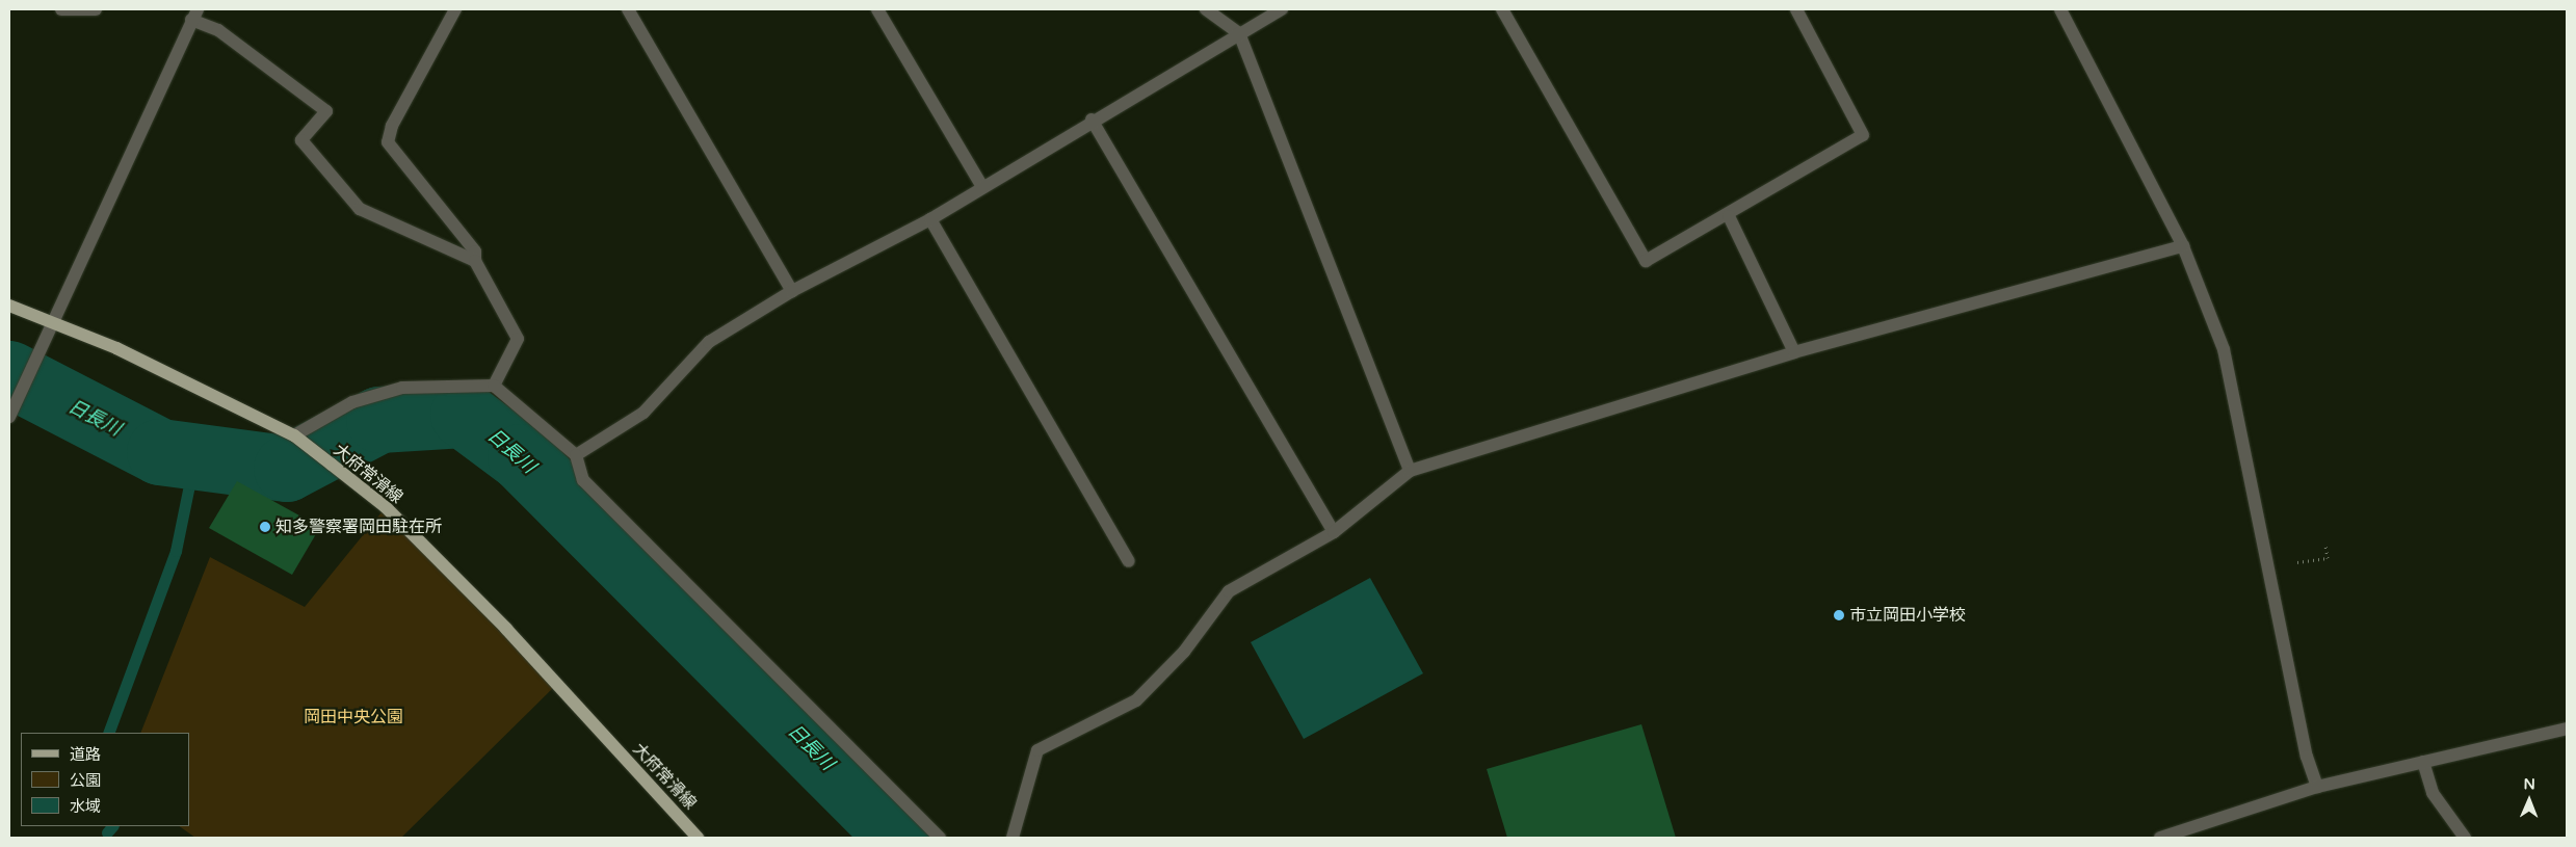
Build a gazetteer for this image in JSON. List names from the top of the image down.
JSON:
{
  "streets": {
    "main road": ["大府常滑線"]
  },
  "water": ["日長川"],
  "parks": ["岡田中央公園"],
  "places": ["知多警察署岡田駐在所", "市立岡田小学校"],
  "legend": ["道路", "公園", "水域"],
  "north": "top"
}
